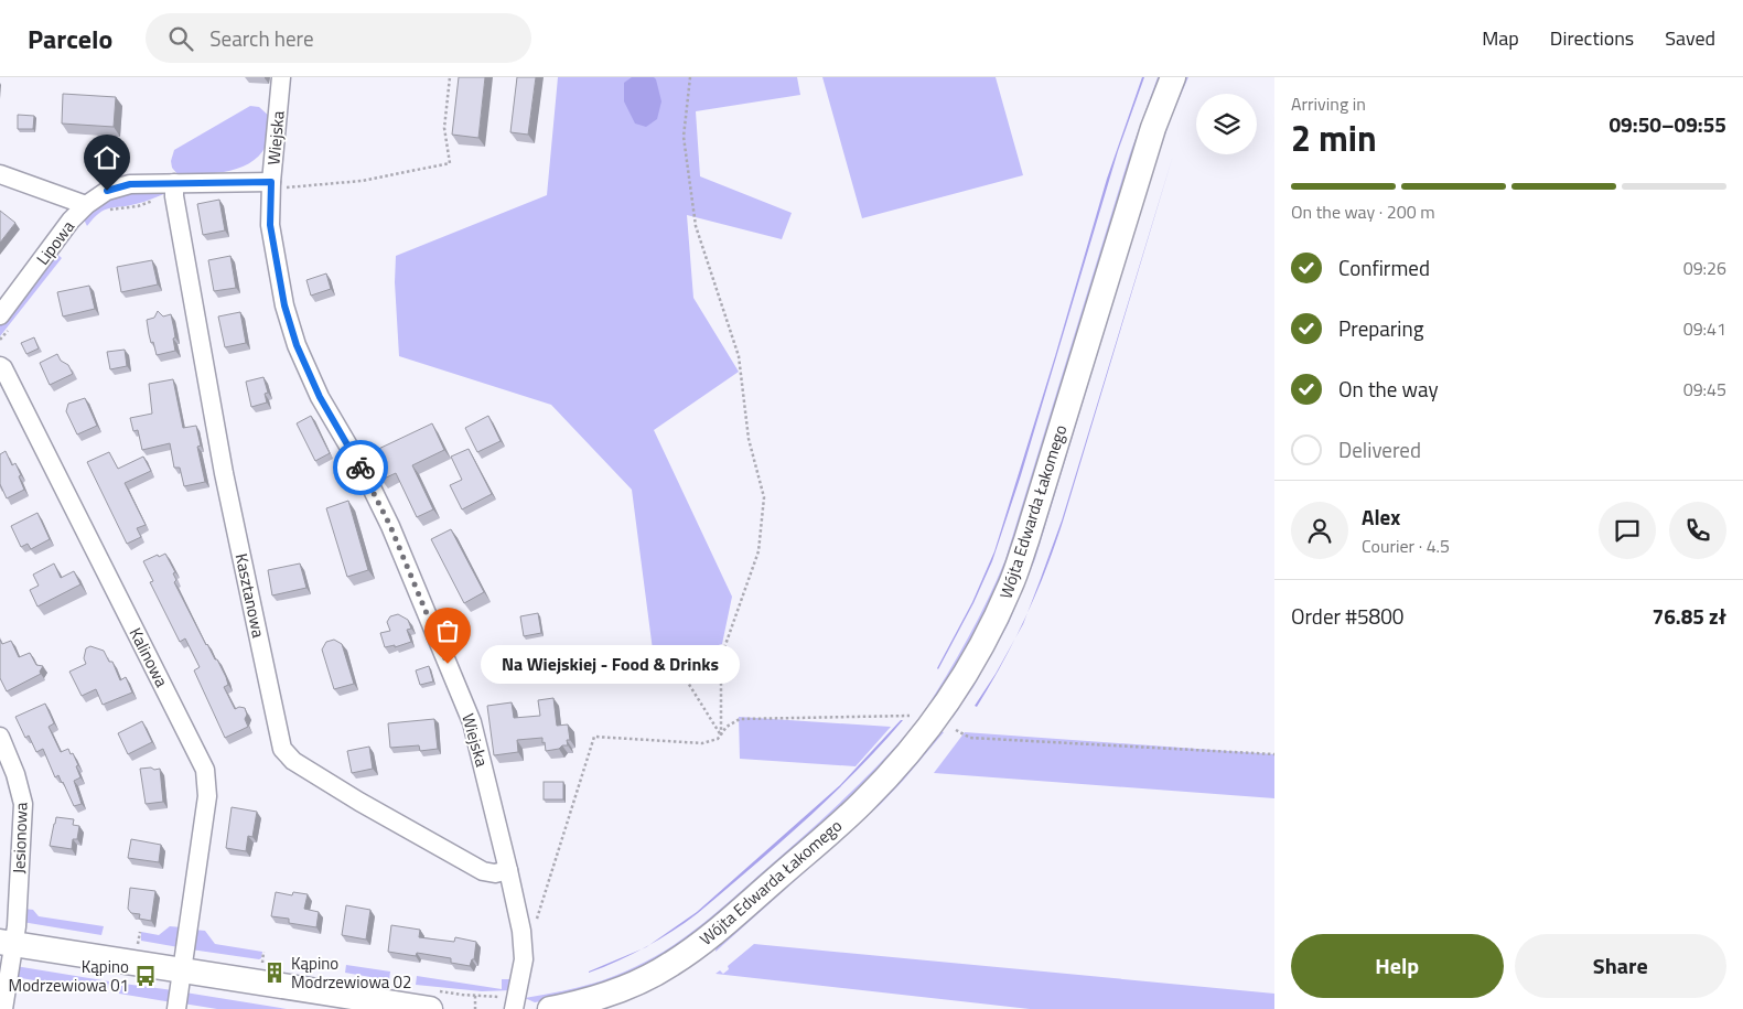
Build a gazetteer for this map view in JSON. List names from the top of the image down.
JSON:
{
  "streets": {
    "street": [
      "Wiejska",
      "Lipowa",
      "Wójta Edwarda Łakomego",
      "Kasztanowa",
      "Kalinowa",
      "Jesionowa"
    ]
  },
  "crossings": [
    ["Wiejska", "Lipowa"],
    ["Wiejska", "Kasztanowa"],
    ["Lipowa", "Kasztanowa"]
  ],
  "places": {
    "other": ["Na Wiejskiej - Food & Drinks"],
    "building": ["Kąpino Modrzewiowa 02"],
    "bus stop": ["Kąpino Modrzewiowa 01"]
  },
  "page": {
    "header": "Parcelo",
    "search": "Search here",
    "nav": ["Map", "Directions", "Saved"],
    "heading": ["2 min", "Arriving in", "09:50–09:55"],
    "panel": [
      "Alex",
      "Courier · 4.5",
      "Order #5800",
      "76.85 zł"
    ],
    "bar": "On the way · 200 m",
    "list": [
      ["Confirmed", "09:26"],
      ["Preparing", "09:41"],
      ["On the way", "09:45"],
      "Delivered"
    ],
    "bubble": "Na Wiejskiej - Food & Drinks",
    "buttons": ["Help", "Share"]
  }
}
